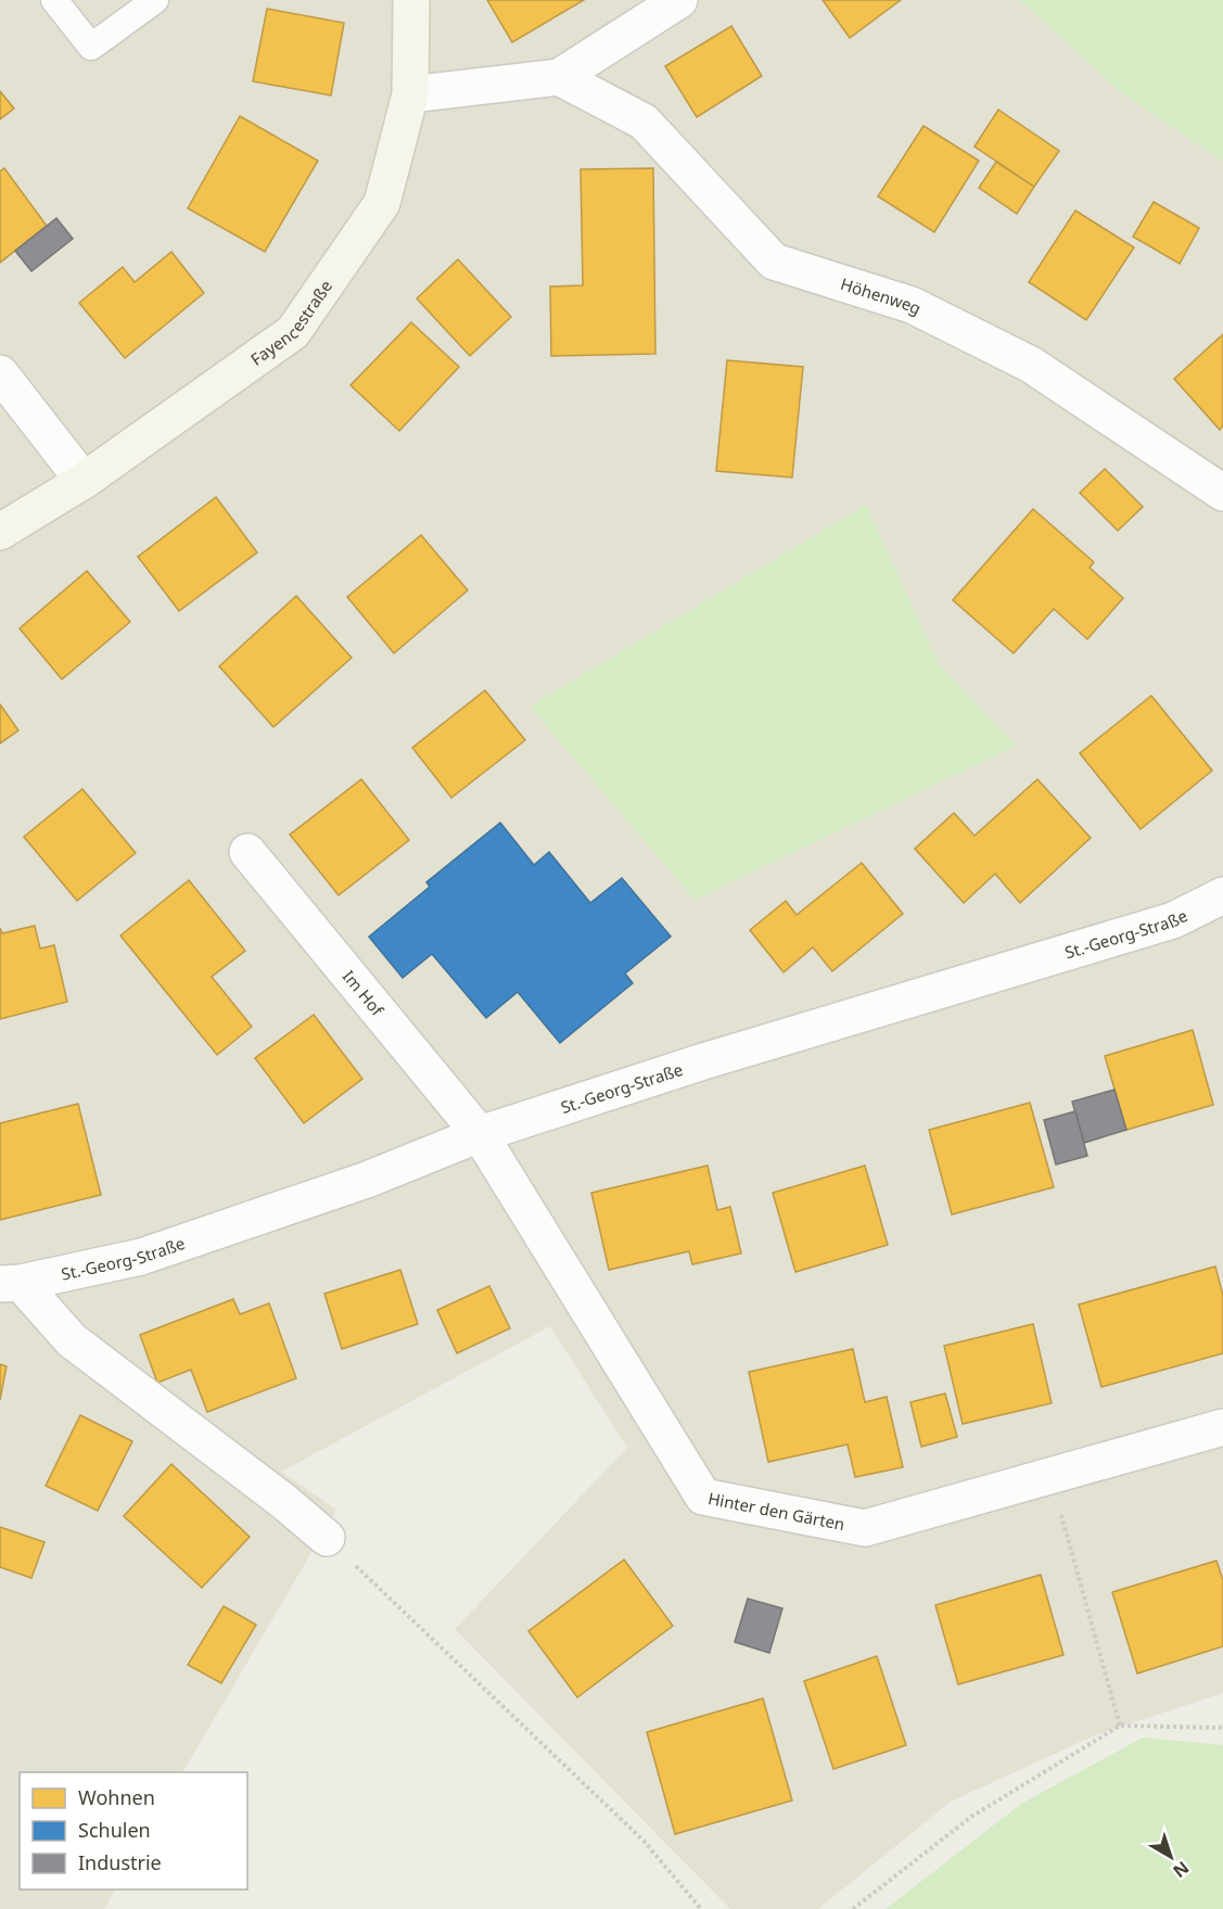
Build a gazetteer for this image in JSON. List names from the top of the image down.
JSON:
{
  "streets": {
    "street": [
      "Höhenweg",
      "Fayencestraße",
      "St.-Georg-Straße",
      "Im Hof",
      "Hinter den Gärten"
    ]
  },
  "crossings": [
    ["St.-Georg-Straße", "Im Hof"],
    ["St.-Georg-Straße", "Hinter den Gärten"],
    ["Im Hof", "Hinter den Gärten"]
  ],
  "legend": ["Wohnen", "Schulen", "Industrie"],
  "north": "bottom right"
}
